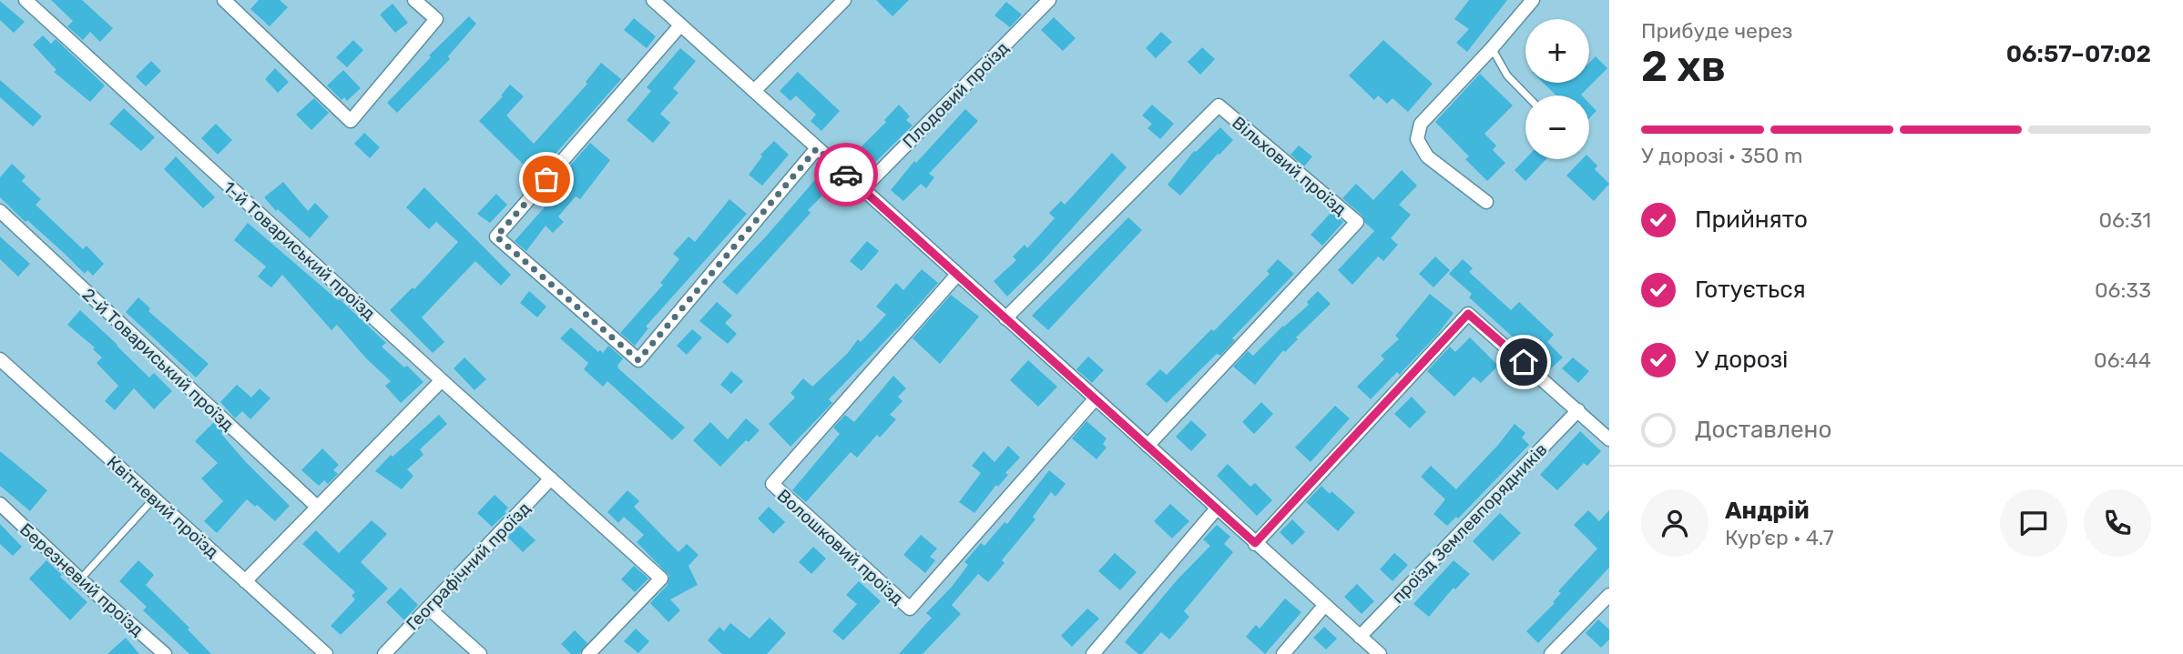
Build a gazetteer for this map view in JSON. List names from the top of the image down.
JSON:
{
  "streets": {
    "street": [
      "Плодовий проїзд",
      "Вільховий проїзд",
      "1-й Товариський проїзд",
      "2-й Товариський проїзд",
      "Квітневий проїзд",
      "проїзд Землевпорядників",
      "Волошковий проїзд",
      "Географічний проїзд",
      "Березневий проїзд"
    ]
  },
  "page": {
    "heading": ["2 хв", "Прибуде через", "06:57–07:02"],
    "panel": ["Андрій", "Кур’єр · 4.7"],
    "map_buttons": ["+", "−"],
    "bar": "У дорозі · 350 m",
    "list": [
      ["Прийнято", "06:31"],
      ["Готується", "06:33"],
      ["У дорозі", "06:44"],
      "Доставлено"
    ]
  }
}
